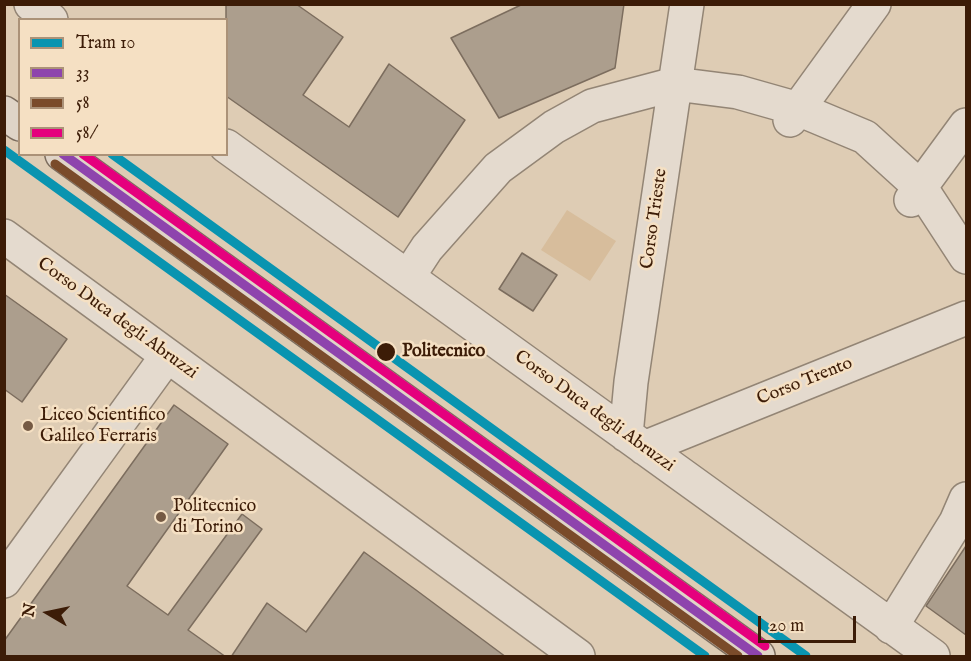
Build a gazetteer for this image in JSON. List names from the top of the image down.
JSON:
{
  "streets": {
    "street": ["Corso Trieste", "Corso Duca degli Abruzzi", "Corso Trento"]
  },
  "crossings": [
    ["Corso Trieste", "Corso Duca degli Abruzzi"],
    ["Corso Trieste", "Corso Trento"],
    ["Corso Duca degli Abruzzi", "Corso Trento"]
  ],
  "places": ["Politecnico", "Liceo Scientifico Galileo Ferraris", "Politecnico di Torino"],
  "lines": [
    "tram line 10",
    "transit line 33",
    "transit line 58/",
    "transit line 58"
  ],
  "legend": [
    "Tram 10",
    "33",
    "58",
    "58/"
  ],
  "scale_bar": "20 m",
  "north": "left"
}
